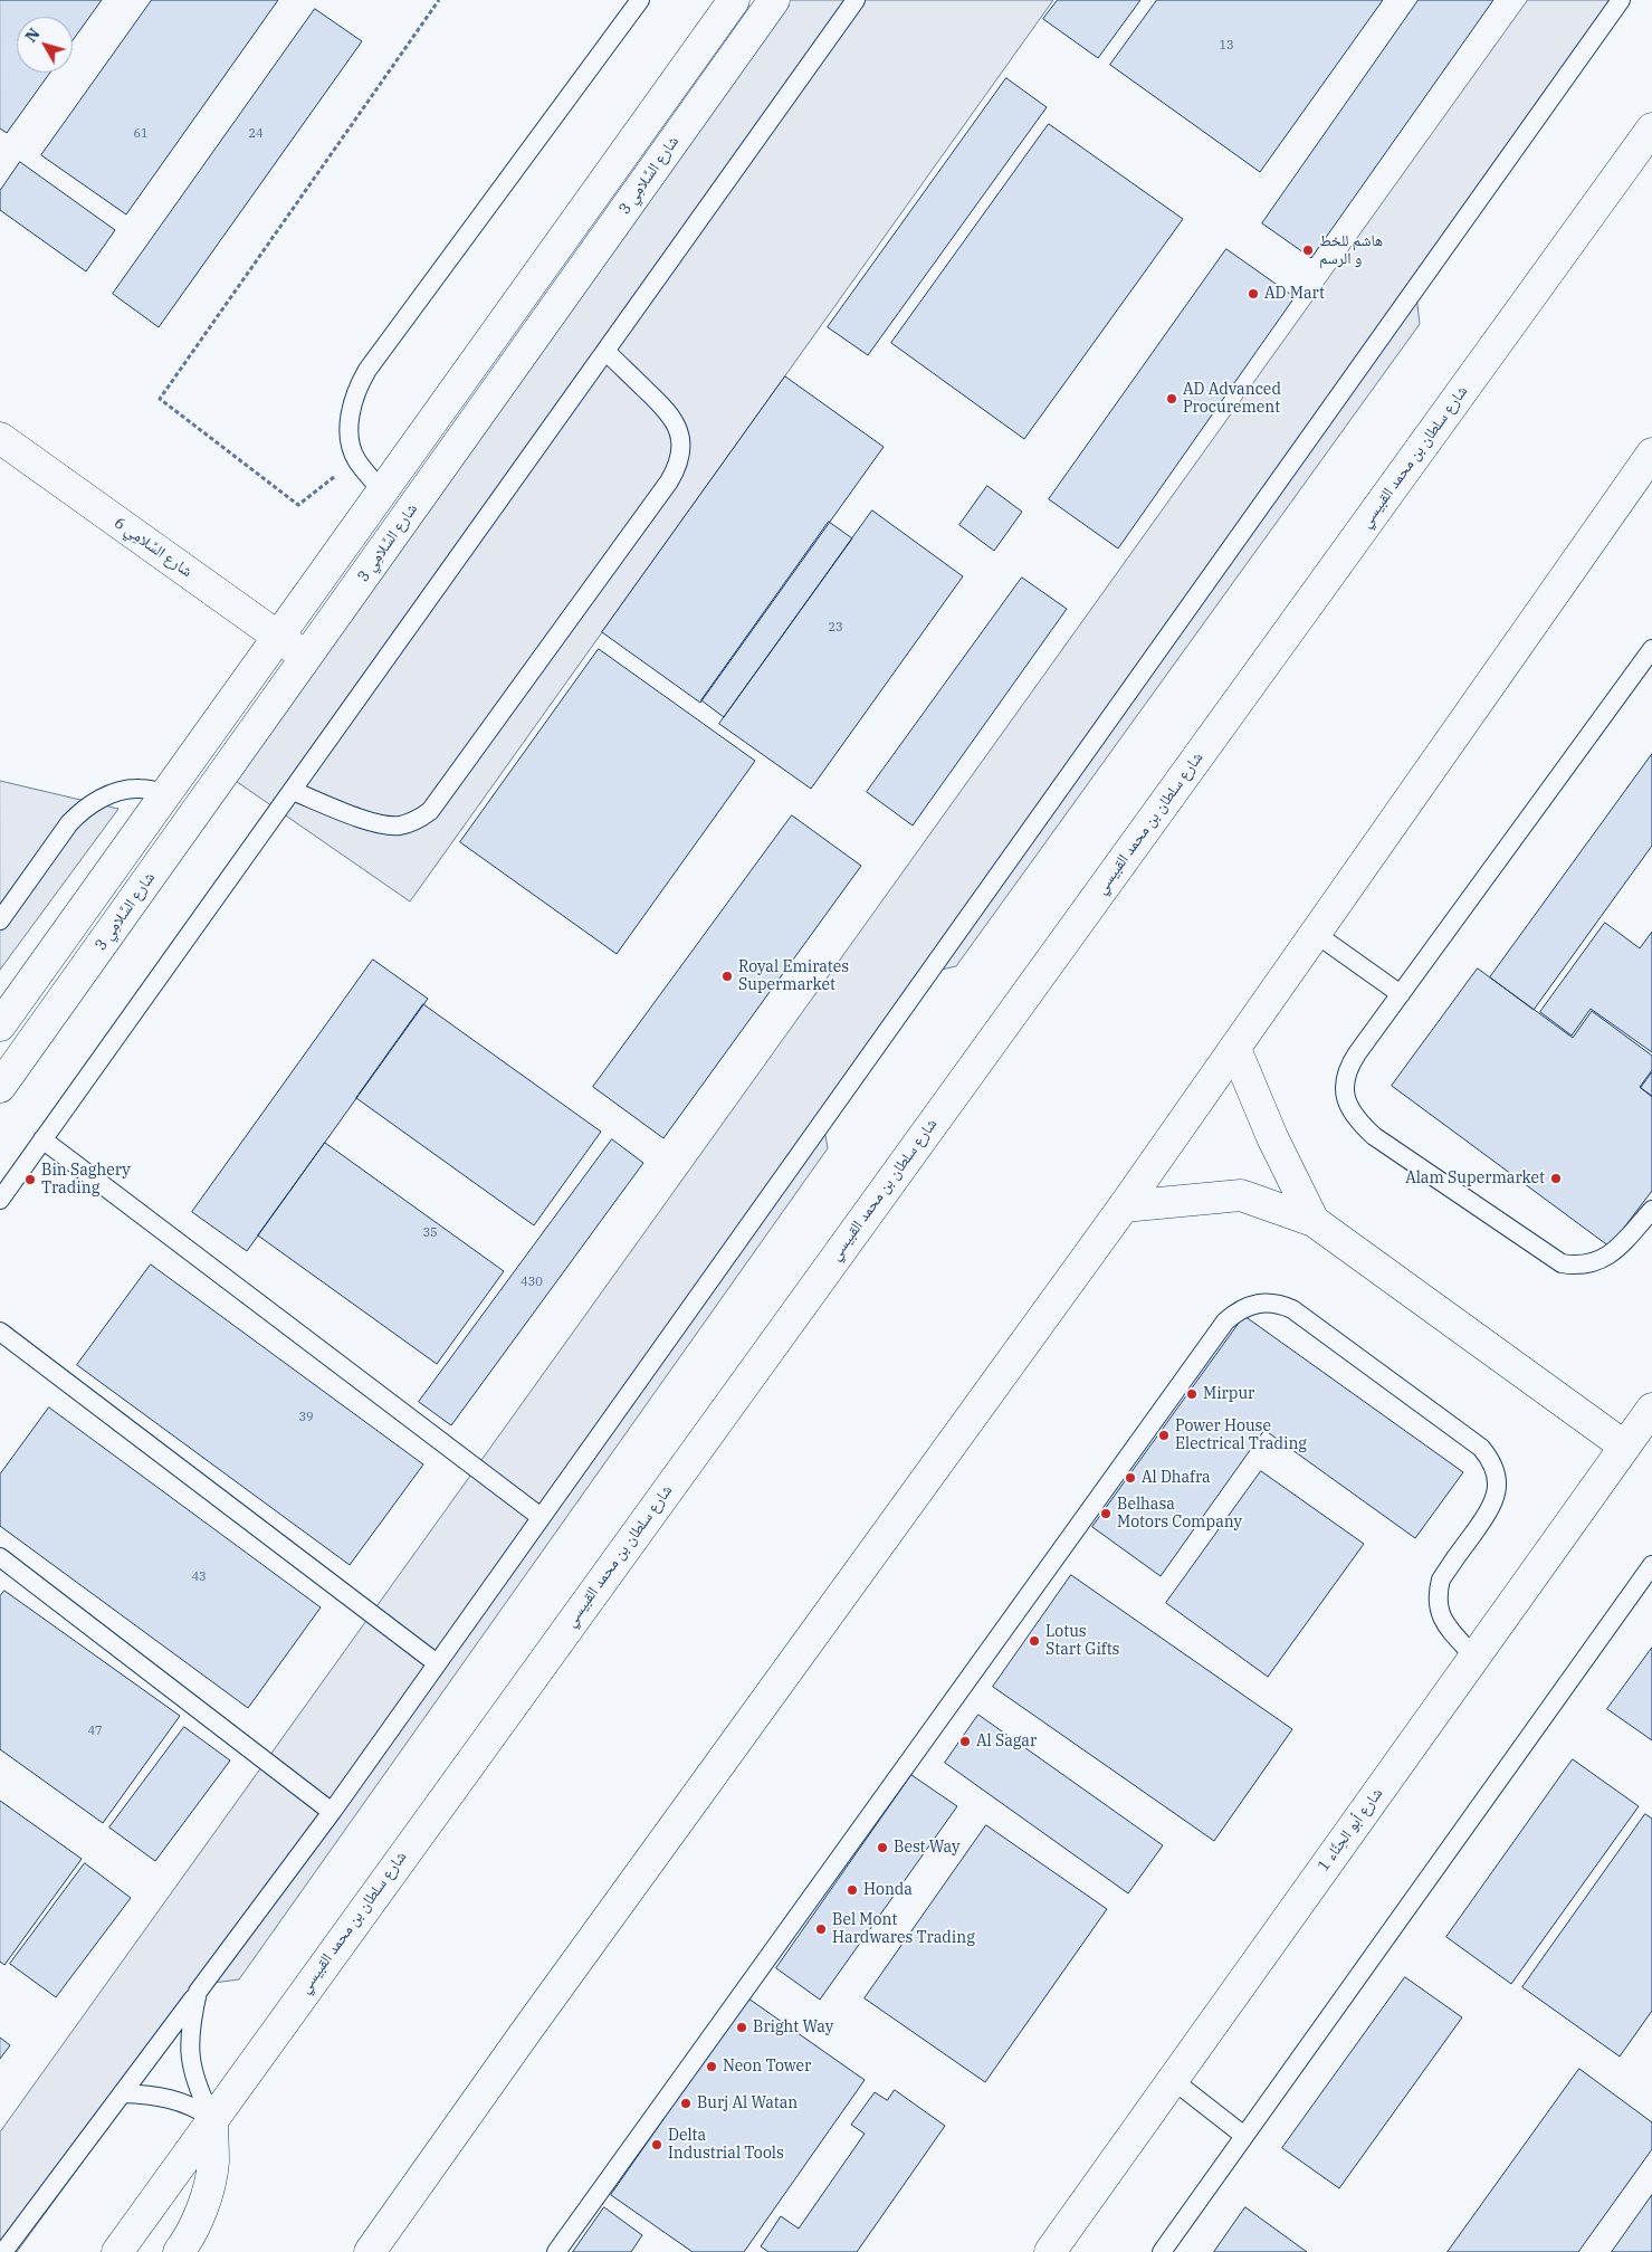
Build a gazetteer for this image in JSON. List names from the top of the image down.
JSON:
{
  "streets": {
    "main road": [
      "شارع السَّلامِي 3",
      "شارع سلطان بن محمد القبيسي",
      "شارع السَّلامِي 6",
      "شارع أبو الحِنَّاء 1"
    ]
  },
  "crossings": [
    ["شارع السَّلامِي 3", "شارع السَّلامِي 6"]
  ],
  "places": [
    "هاشم للخط و الرسم",
    "AD Mart",
    "AD Advanced Procurement",
    "Royal Emirates Supermarket",
    "Alam Supermarket",
    "Bin Saghery Trading",
    "Mirpur",
    "Power House Electrical Trading",
    "Al Dhafra",
    "Belhasa Motors Company",
    "Lotus Start Gifts",
    "Al Sagar",
    "Best Way",
    "Honda",
    "Bel Mont Hardwares Trading",
    "Bright Way",
    "Neon Tower",
    "Burj Al Watan",
    "Delta Industrial Tools"
  ],
  "house_numbers": [
    "13",
    "61",
    "24",
    "23",
    "35",
    "430",
    "39",
    "43",
    "47"
  ],
  "north": "top left"
}
